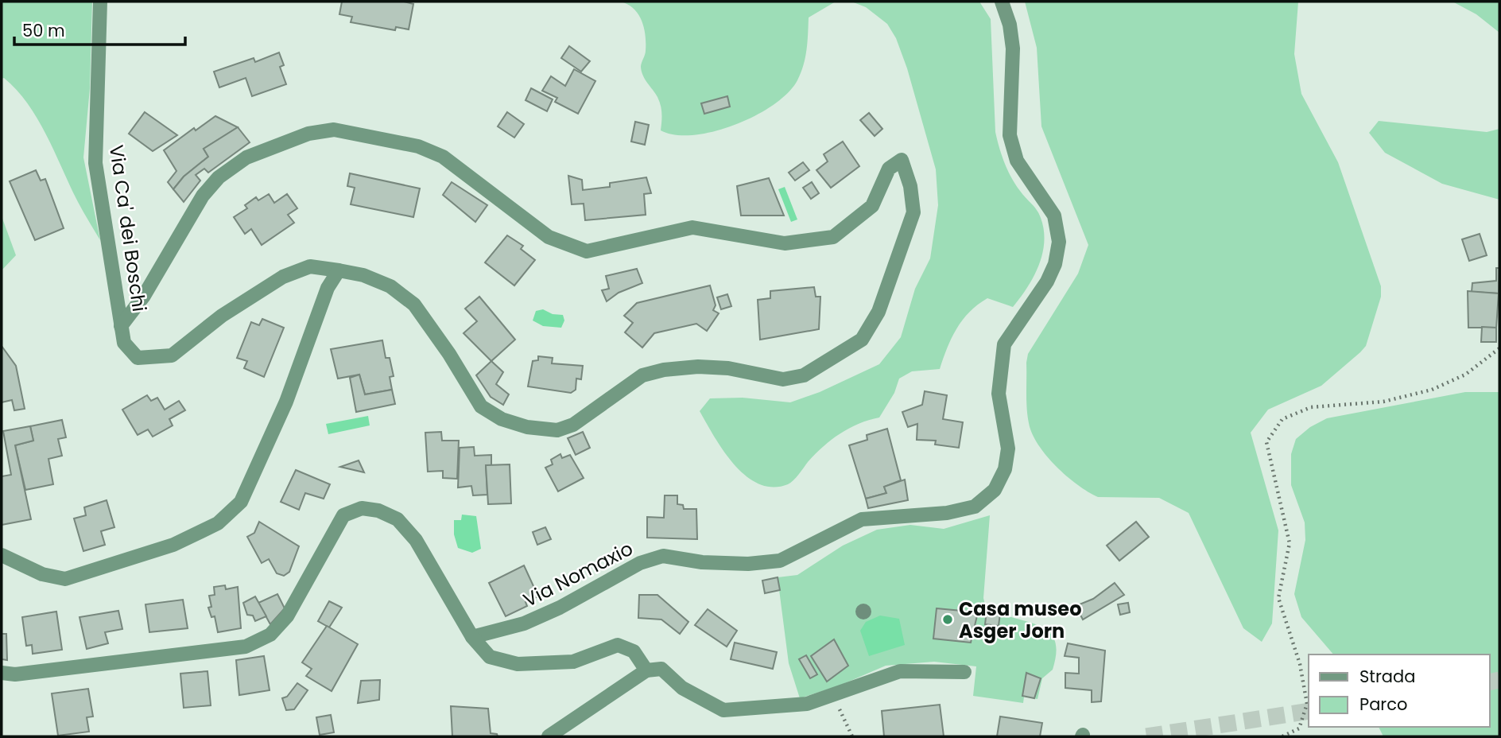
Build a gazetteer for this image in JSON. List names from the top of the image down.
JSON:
{
  "streets": {
    "street": ["Via Ca' dei Boschi", "Via Nomaxio"]
  },
  "places": ["Casa museo Asger Jorn"],
  "legend": ["Strada", "Parco"],
  "scale_bar": "50 m"
}
